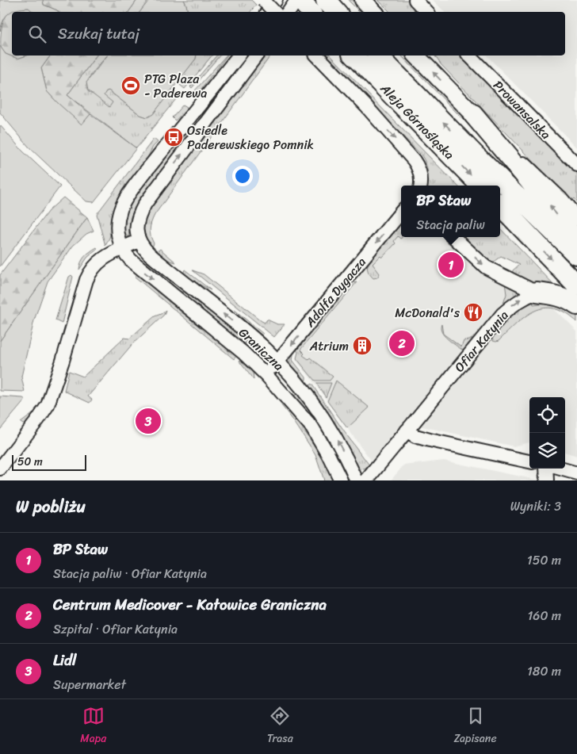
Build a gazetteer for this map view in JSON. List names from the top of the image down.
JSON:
{
  "streets": {
    "highway": ["Aleja Górnośląska"],
    "street": [
      "Prowansalska",
      "Adolfa Dygacza",
      "Ofiar Katynia",
      "Graniczna"
    ]
  },
  "crossings": [
    ["Adolfa Dygacza", "Graniczna"]
  ],
  "one_way": ["Adolfa Dygacza", "Ofiar Katynia"],
  "places": {
    "sports": ["PTG Plaza - Paderewa"],
    "bus stop": ["Osiedle Paderewskiego Pomnik"],
    "restaurant": ["McDonald's"],
    "building": ["Atrium"]
  },
  "scale_bar": "50 m",
  "page": {
    "search": "Szukaj tutaj",
    "popup": ["BP Staw", "Stacja paliw"],
    "pins": ["1", "2", "3"],
    "scale": "50 m",
    "heading": ["W pobliżu", "Wyniki: 3"],
    "list": [
      {
        "mark": "1",
        "name": "BP Staw",
        "note": "Stacja paliw · Ofiar Katynia",
        "value": "150 m"
      },
      {
        "mark": "2",
        "name": "Centrum Medicover - Katowice Graniczna",
        "note": "Szpital · Ofiar Katynia",
        "value": "160 m"
      },
      {
        "mark": "3",
        "name": "Lidl",
        "note": "Supermarket",
        "value": "180 m"
      }
    ],
    "nav": ["Mapa", "Trasa", "Zapisane"]
  }
}
